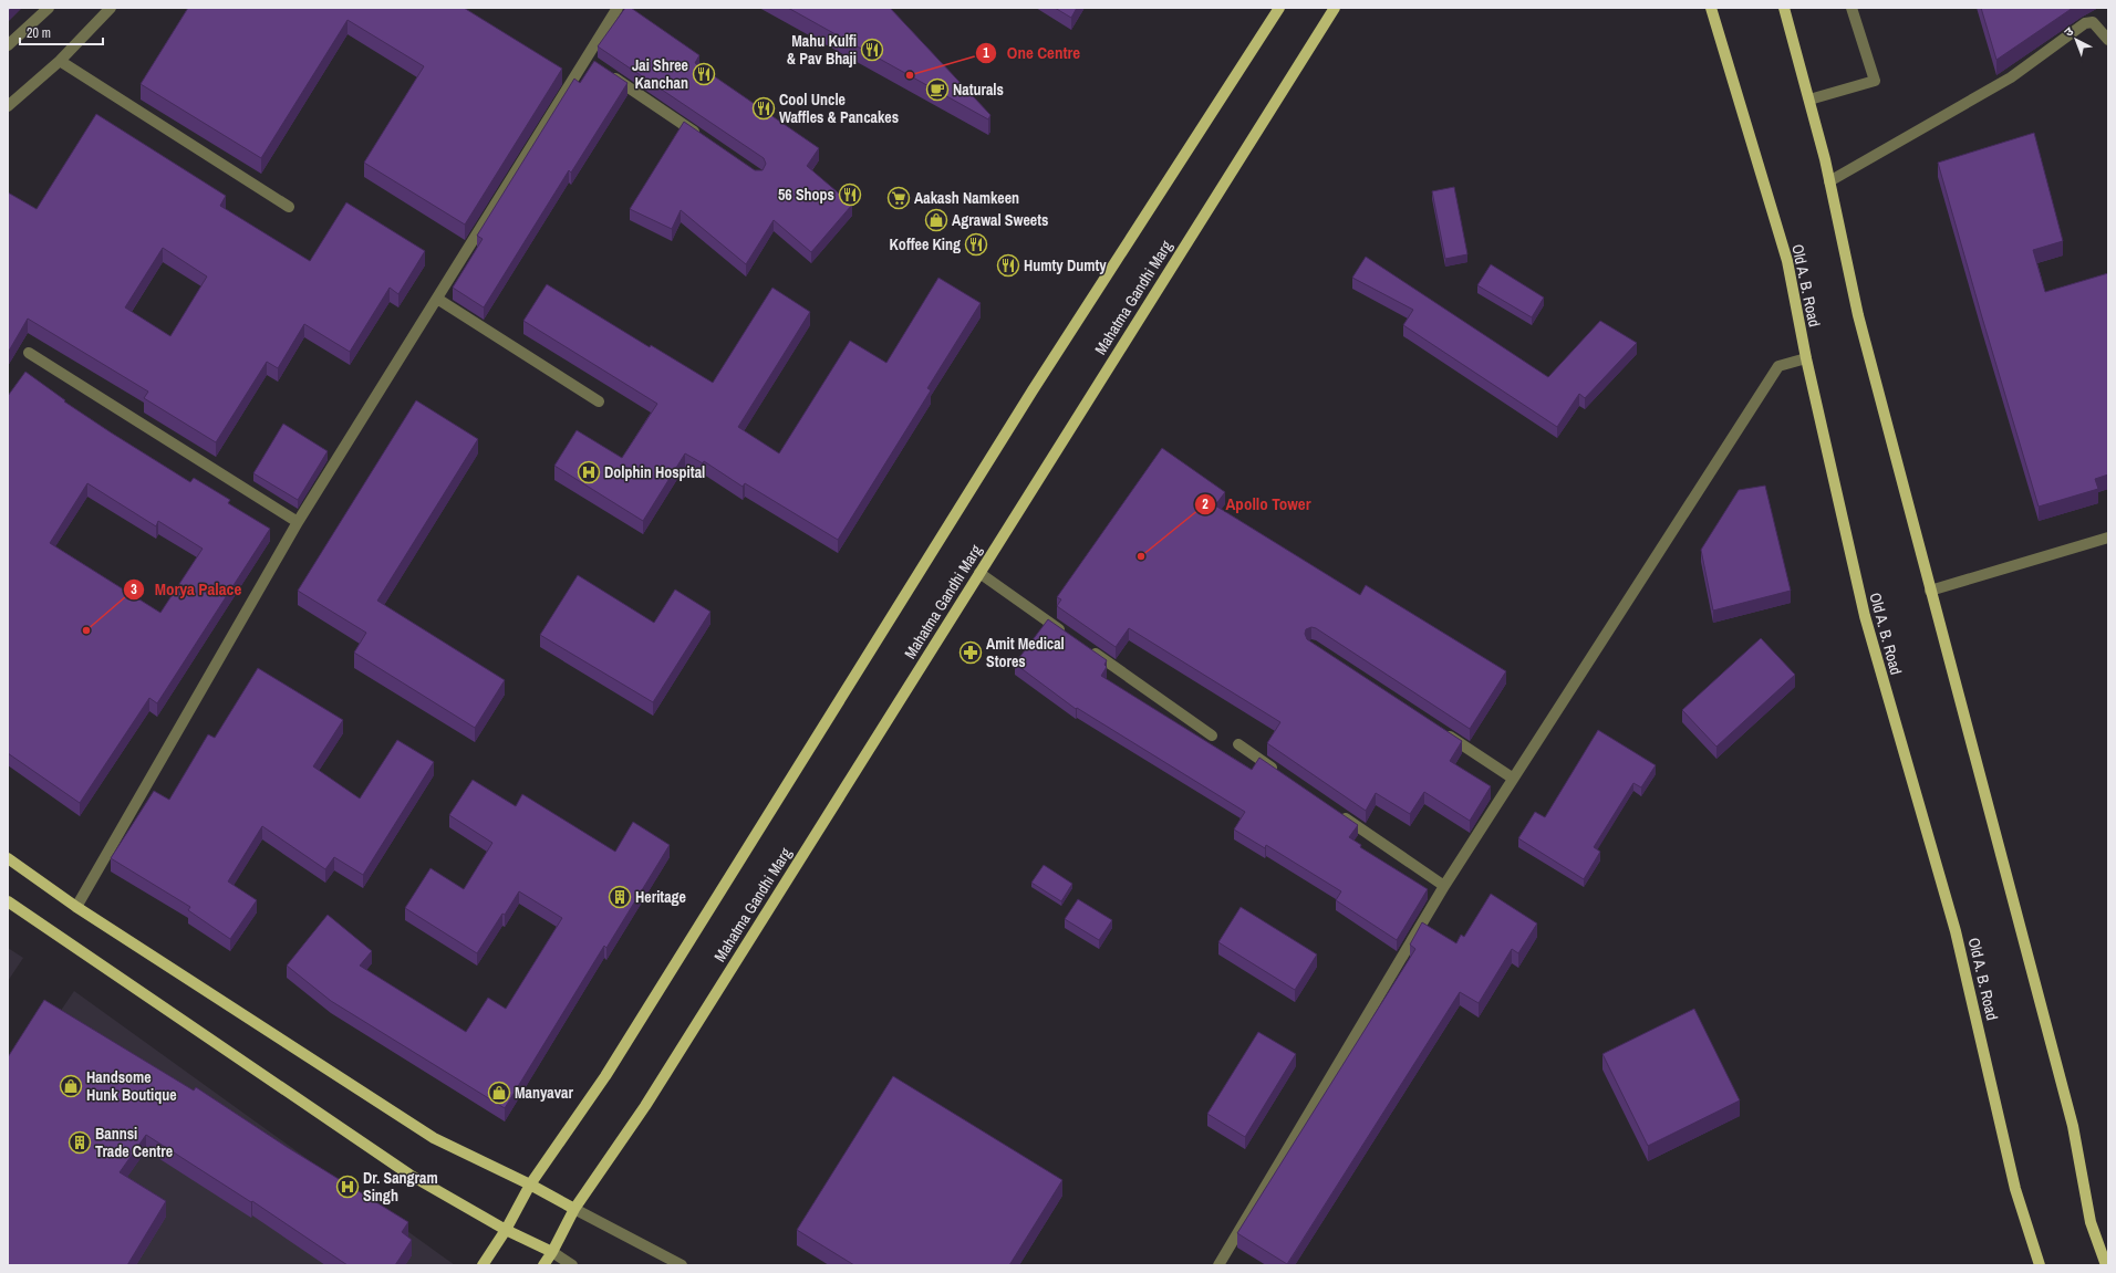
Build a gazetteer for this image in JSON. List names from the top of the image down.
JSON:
{
  "streets": {
    "main road": ["Old A. B. Road", "Mahatma Gandhi Marg"]
  },
  "places": {
    "restaurant": [
      "Mahu Kulfi & Pav Bhaji",
      "Jai Shree Kanchan",
      "Cool Uncle Waffles & Pancakes",
      "56 Shops",
      "Koffee King",
      "Humty Dumty"
    ],
    "other": ["One Centre", "Apollo Tower", "Morya Palace"],
    "cafe": ["Naturals"],
    "supermarket": ["Aakash Namkeen"],
    "shop": ["Agrawal Sweets", "Handsome Hunk Boutique", "Manyavar"],
    "hospital": ["Dolphin Hospital", "Dr. Sangram Singh"],
    "pharmacy": ["Amit Medical Stores"],
    "building": ["Heritage", "Bannsi Trade Centre"]
  },
  "scale_bar": "20 m",
  "north": "top left"
}
